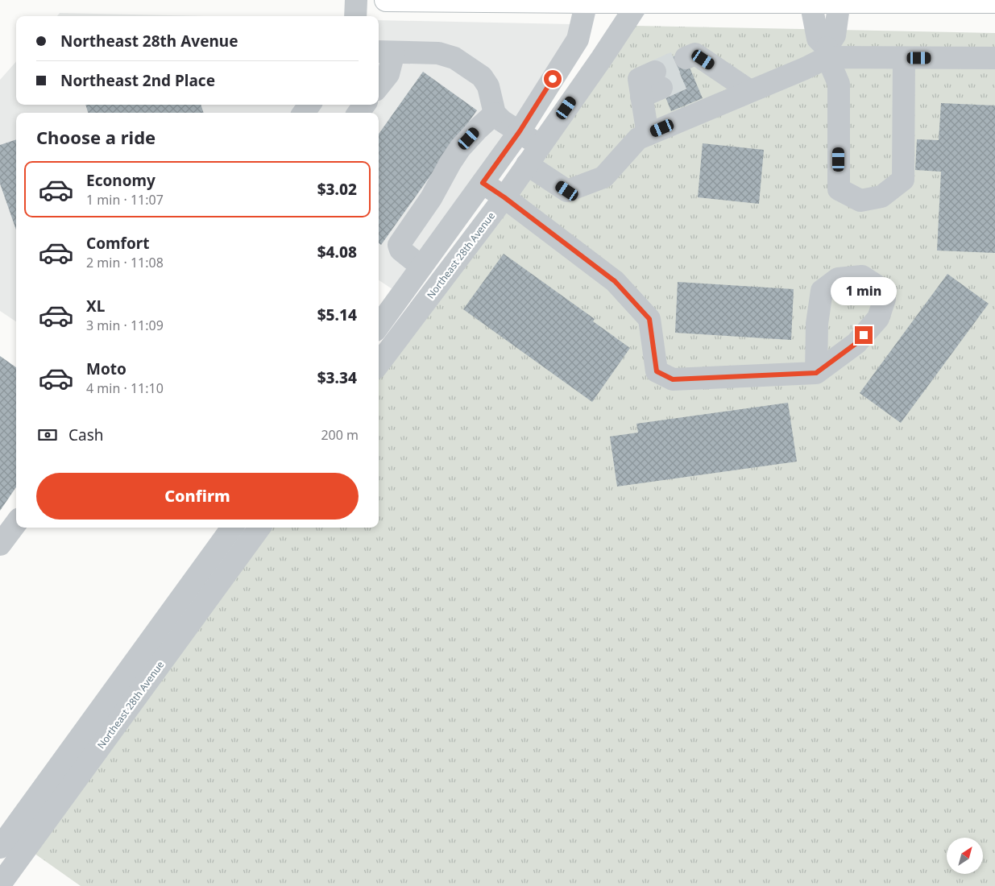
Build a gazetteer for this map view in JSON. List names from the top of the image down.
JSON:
{
  "streets": {
    "street": ["Northeast 28th Avenue"]
  },
  "north": "top right",
  "page": {
    "banner": ["Northeast 28th Avenue", "Northeast 2nd Place"],
    "heading": "Choose a ride",
    "list": [
      {
        "name": "Economy",
        "note": "1 min · 11:07",
        "value": "$3.02"
      },
      {
        "name": "Comfort",
        "note": "2 min · 11:08",
        "value": "$4.08"
      },
      {
        "name": "XL",
        "note": "3 min · 11:09",
        "value": "$5.14"
      },
      {
        "name": "Moto",
        "note": "4 min · 11:10",
        "value": "$3.34"
      }
    ],
    "bubble": "1 min",
    "pay": ["Cash", "200 m"],
    "buttons": "Confirm"
  }
}
